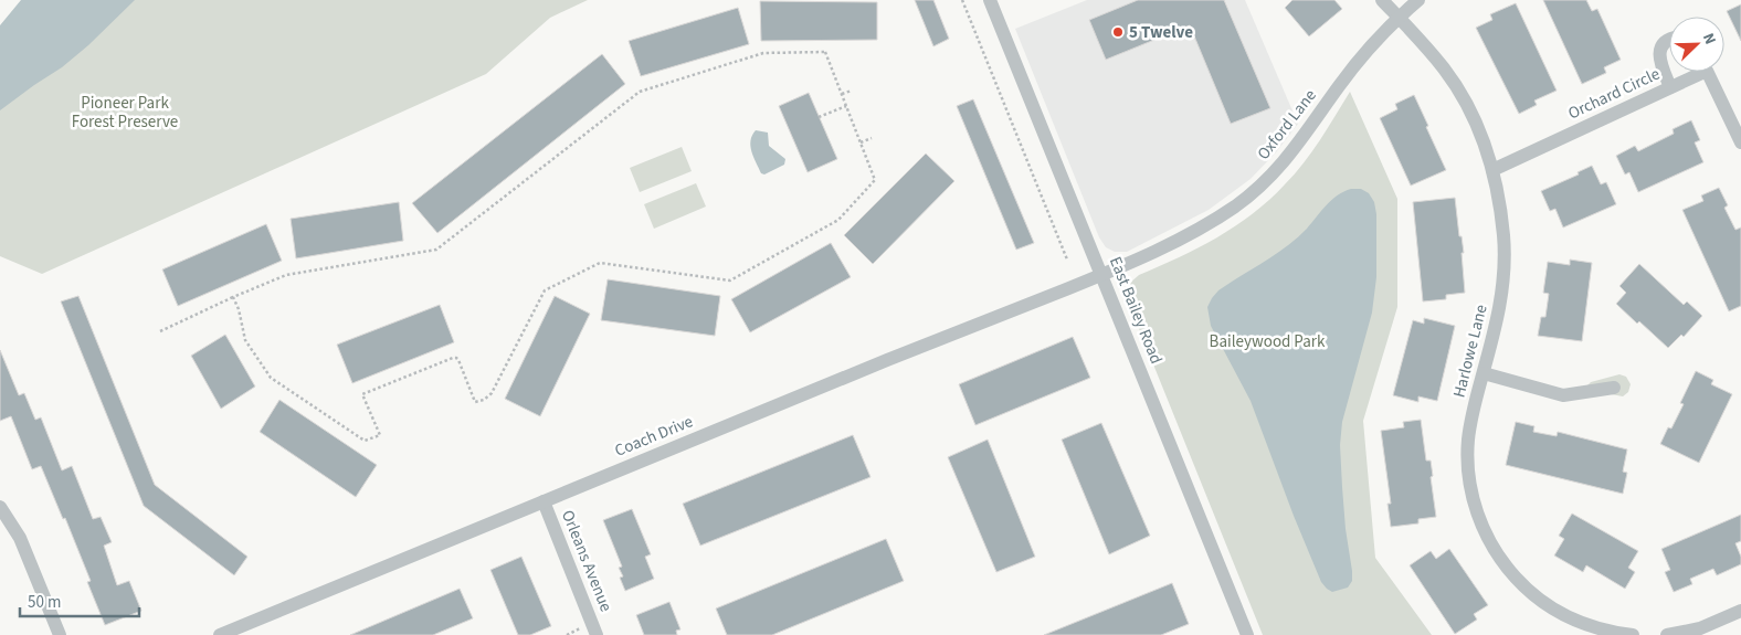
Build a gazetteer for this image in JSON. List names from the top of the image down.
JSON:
{
  "streets": {
    "street": [
      "Orchard Circle",
      "Oxford Lane",
      "East Bailey Road",
      "Harlowe Lane",
      "Coach Drive",
      "Orleans Avenue"
    ]
  },
  "crossings": [
    ["Orchard Circle", "Harlowe Lane"],
    ["Oxford Lane", "East Bailey Road"],
    ["Oxford Lane", "Harlowe Lane"],
    ["Oxford Lane", "Coach Drive"],
    ["East Bailey Road", "Coach Drive"],
    ["Coach Drive", "Orleans Avenue"]
  ],
  "parks": ["Pioneer Park Forest Preserve", "Baileywood Park"],
  "places": ["5 Twelve"],
  "scale_bar": "50 m",
  "north": "top right"
}
